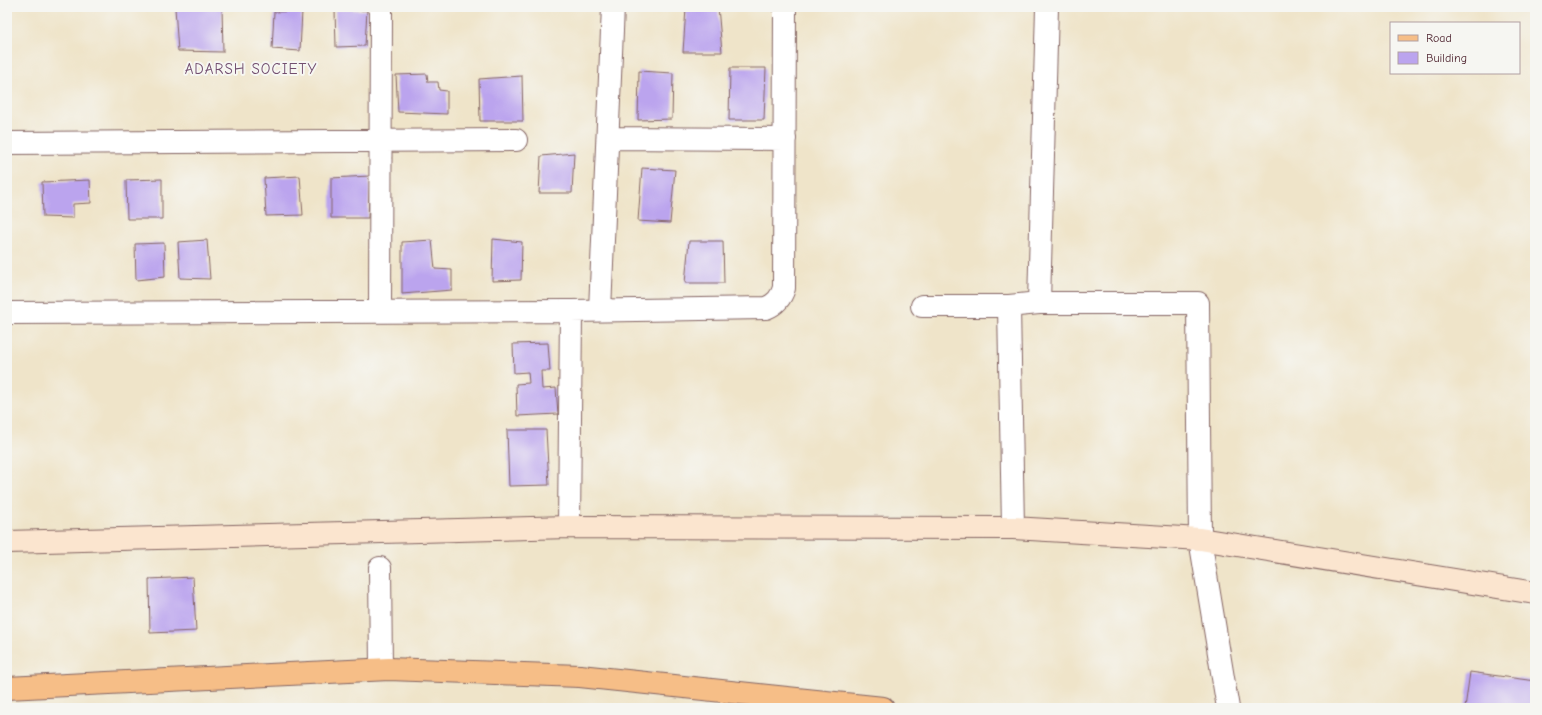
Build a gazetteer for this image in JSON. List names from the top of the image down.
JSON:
{
  "districts": ["ADARSH SOCIETY"],
  "legend": ["Road", "Building"]
}
